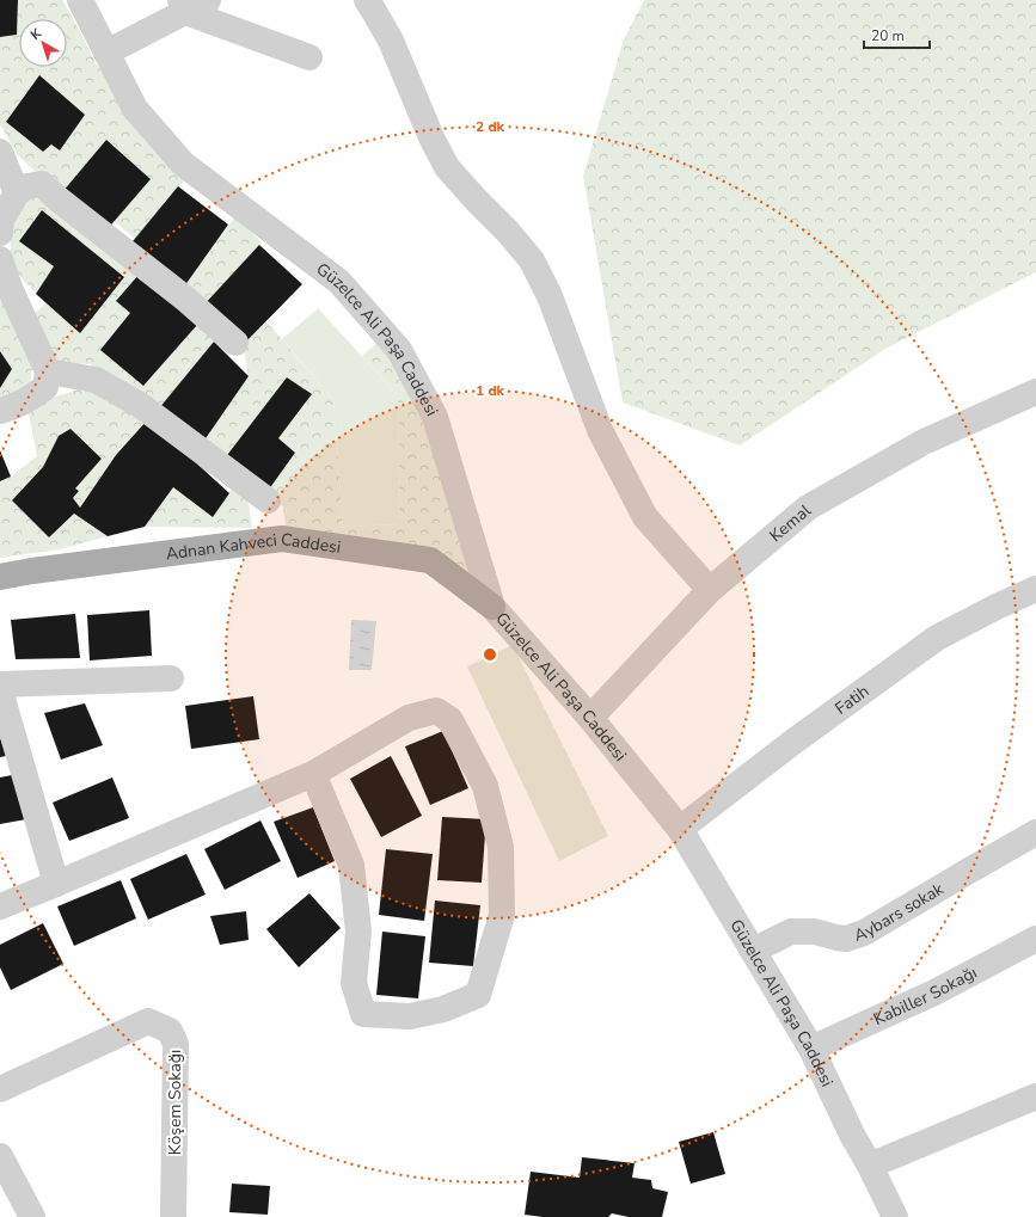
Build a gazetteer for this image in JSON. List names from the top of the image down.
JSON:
{
  "streets": {
    "main road": ["Adnan Kahveci Caddesi"],
    "street": [
      "Güzelce Ali Paşa Caddesi",
      "Kemal",
      "Fatih",
      "Aybars sokak",
      "Kabiller Sokağı",
      "Köşem Sokağı"
    ]
  },
  "crossings": [
    ["Güzelce Ali Paşa Caddesi", "Kemal"],
    ["Güzelce Ali Paşa Caddesi", "Adnan Kahveci Caddesi"],
    ["Güzelce Ali Paşa Caddesi", "Fatih"],
    ["Güzelce Ali Paşa Caddesi", "Aybars sokak"],
    ["Güzelce Ali Paşa Caddesi", "Kabiller Sokağı"]
  ],
  "scale_bar": "20 m",
  "north": "top left",
  "rings": ["2 dk", "1 dk"]
}
